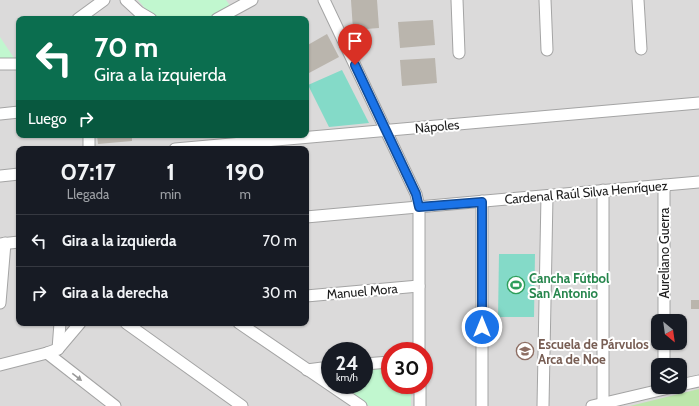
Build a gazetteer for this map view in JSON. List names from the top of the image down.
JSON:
{
  "streets": {
    "street": [
      "Nápoles",
      "Cardenal Raúl Silva Henríquez",
      "Aureliano Guerra",
      "Manuel Mora"
    ]
  },
  "crossings": [
    ["Cardenal Raúl Silva Henríquez", "Aureliano Guerra"]
  ],
  "places": {
    "sports": ["Cancha Fútbol San Antonio"],
    "school or university": ["Escuela de Párvulos Arca de Noe"]
  },
  "north": "bottom right",
  "page": {
    "turn": ["70 m", "Gira a la izquierda"],
    "then": "Luego",
    "eta": [
      "07:17",
      "Llegada",
      "1",
      "min",
      "190",
      "m"
    ],
    "list": [
      {
        "name": "Gira a la izquierda",
        "value": "70 m"
      },
      {
        "name": "Gira a la derecha",
        "value": "30 m"
      }
    ],
    "speed": "24 km/h",
    "limit": "30"
  }
}
